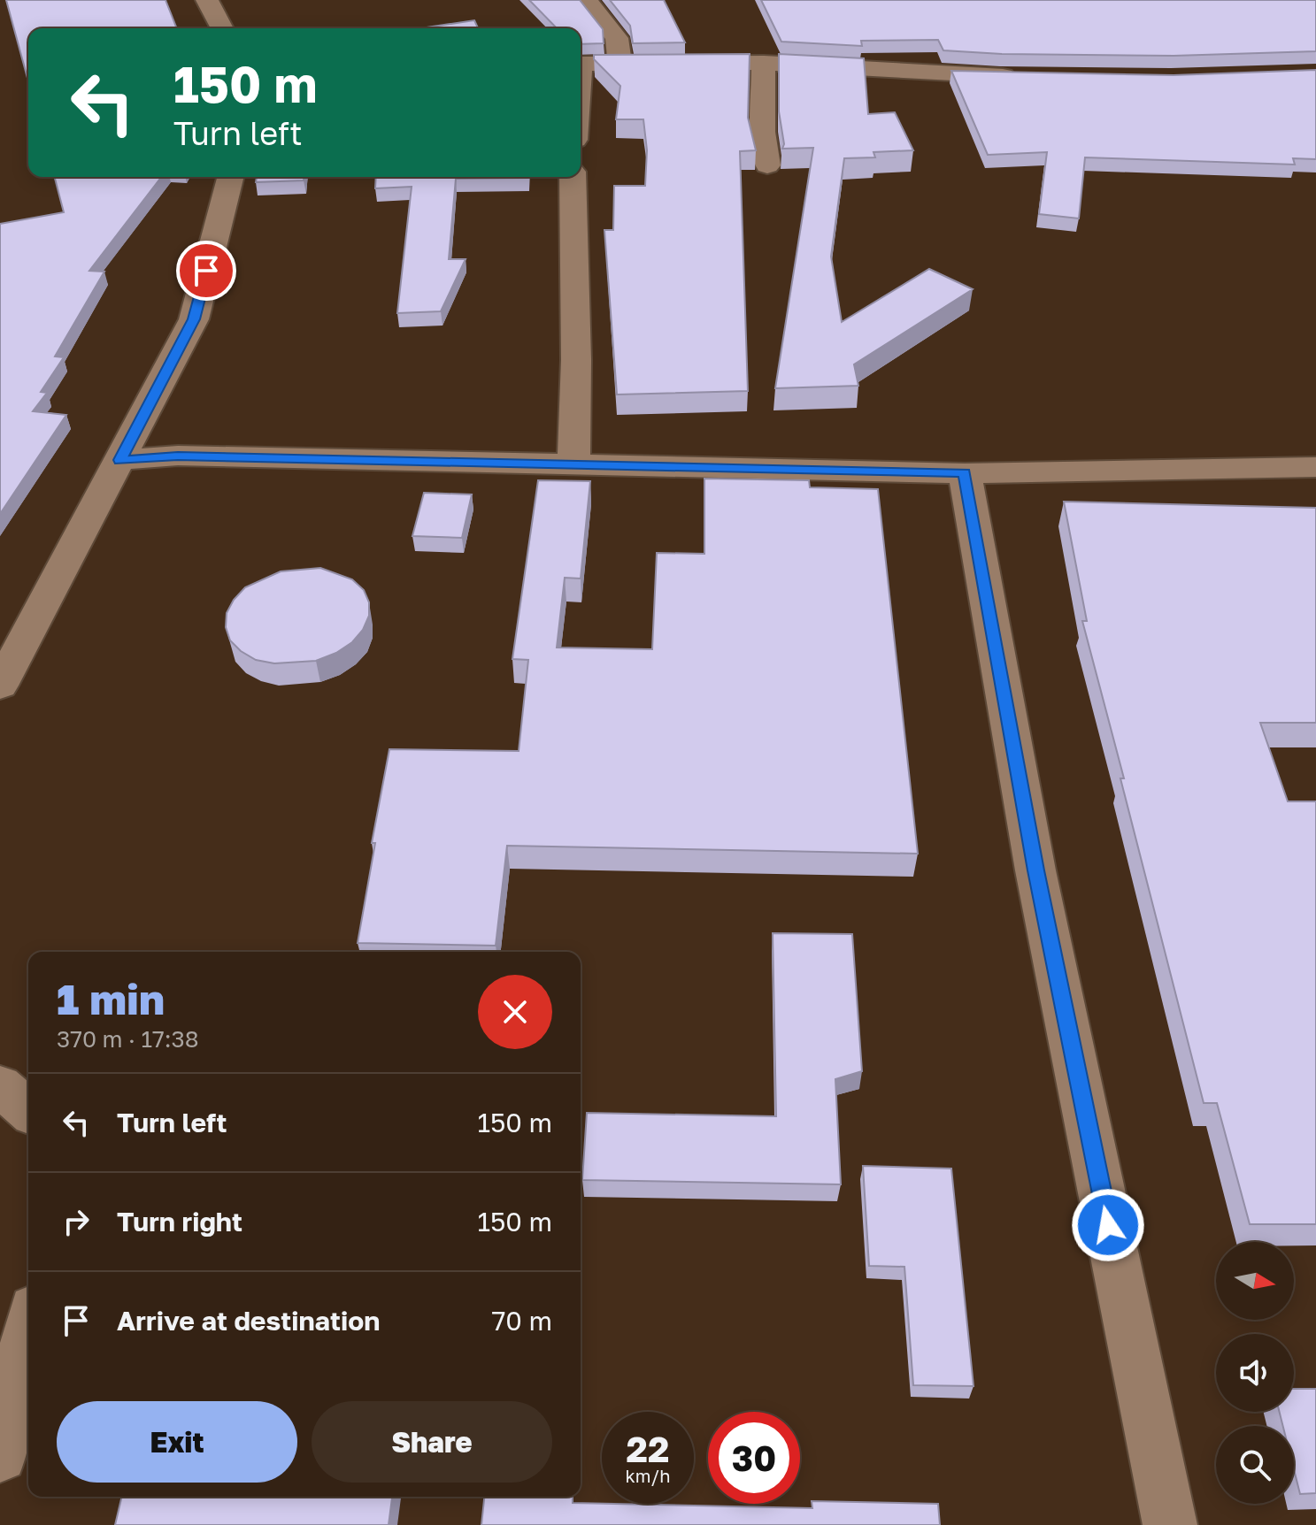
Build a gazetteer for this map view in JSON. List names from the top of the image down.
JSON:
{
  "north": "right",
  "page": {
    "turn": ["150 m", "Turn left"],
    "heading": ["1 min", "370 m · 17:38"],
    "list": [
      {
        "name": "Turn left",
        "value": "150 m"
      },
      {
        "name": "Turn right",
        "value": "150 m"
      },
      {
        "name": "Arrive at destination",
        "value": "70 m"
      }
    ],
    "buttons": ["Exit", "Share"],
    "speed": "22 km/h",
    "limit": "30"
  }
}
